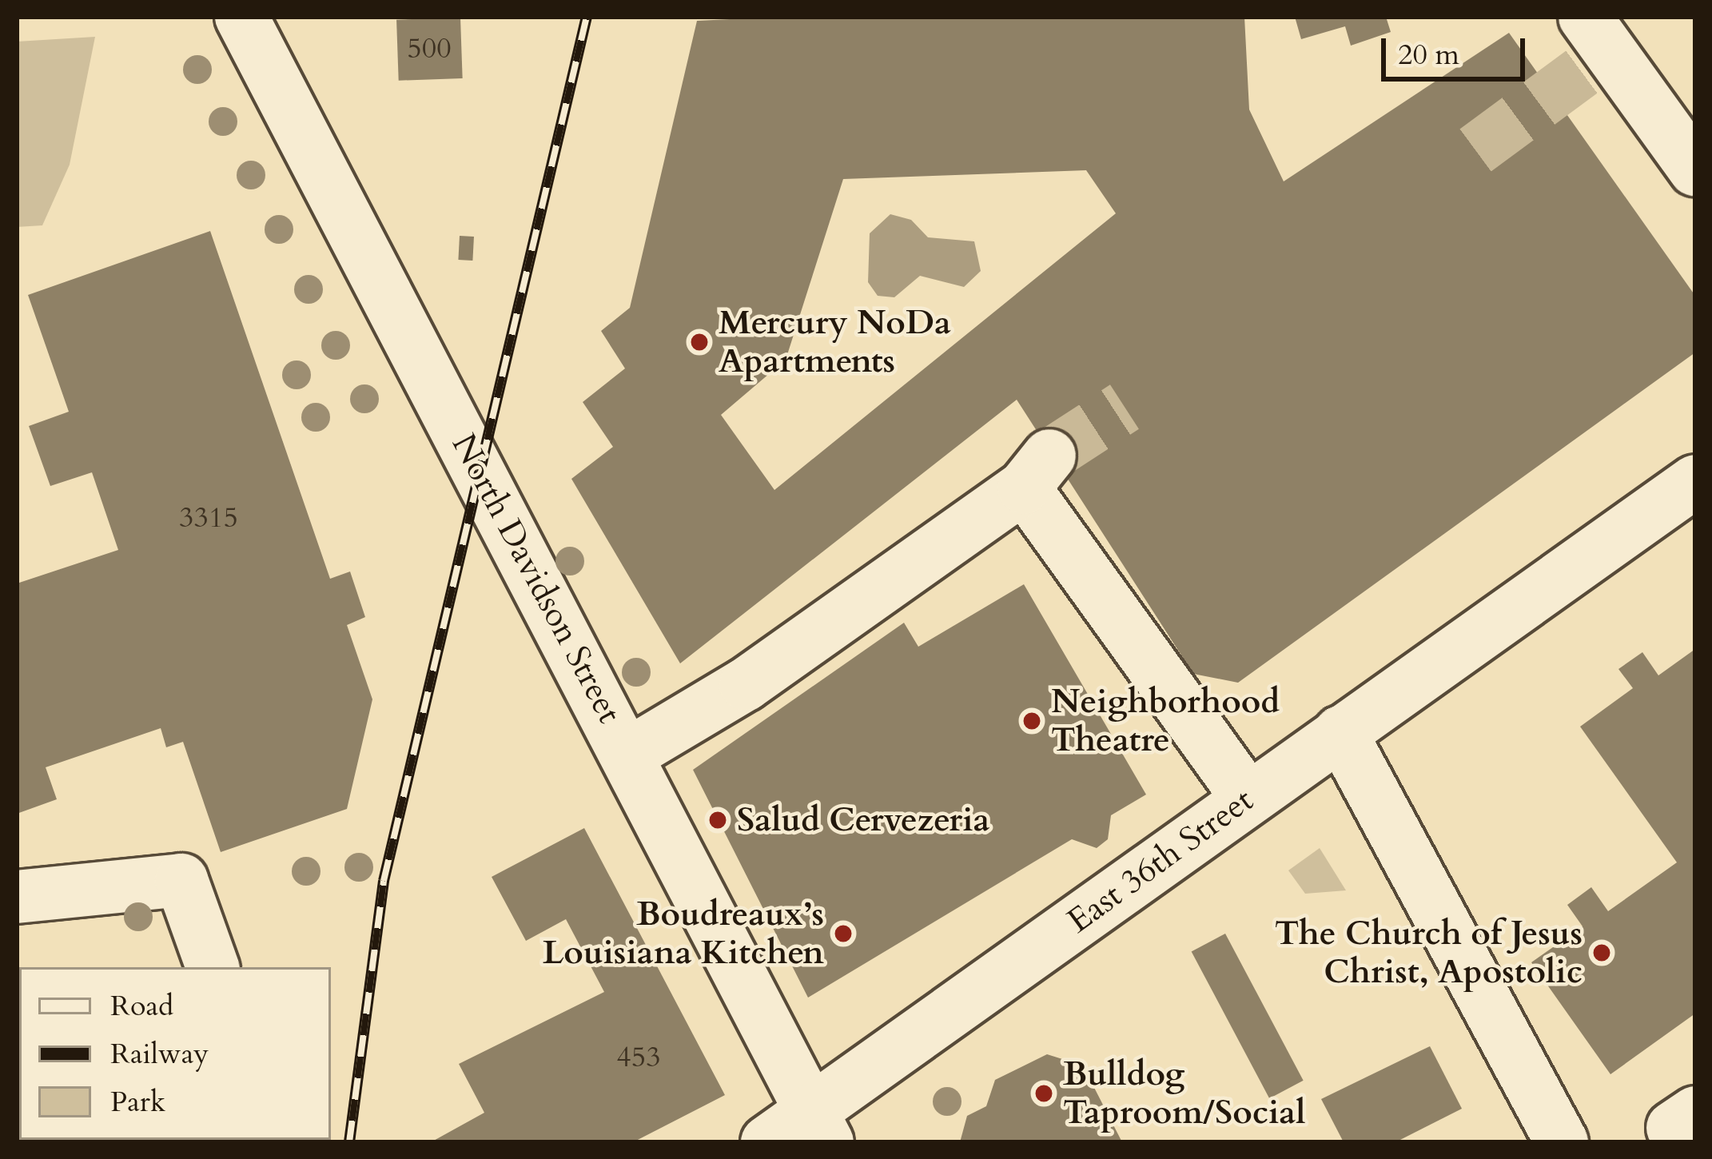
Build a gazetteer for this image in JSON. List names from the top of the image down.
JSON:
{
  "streets": {
    "street": ["North Davidson Street", "East 36th Street"]
  },
  "crossings": [
    ["North Davidson Street", "East 36th Street"]
  ],
  "places": [
    "Mercury NoDa Apartments",
    "Neighborhood Theatre",
    "Salud Cervezeria",
    "Boudreaux’s Louisiana Kitchen",
    "The Church of Jesus Christ, Apostolic",
    "Bulldog Taproom/Social"
  ],
  "house_numbers": ["500", "3315", "453"],
  "legend": ["Road", "Railway", "Park"],
  "scale_bar": "20 m"
}
